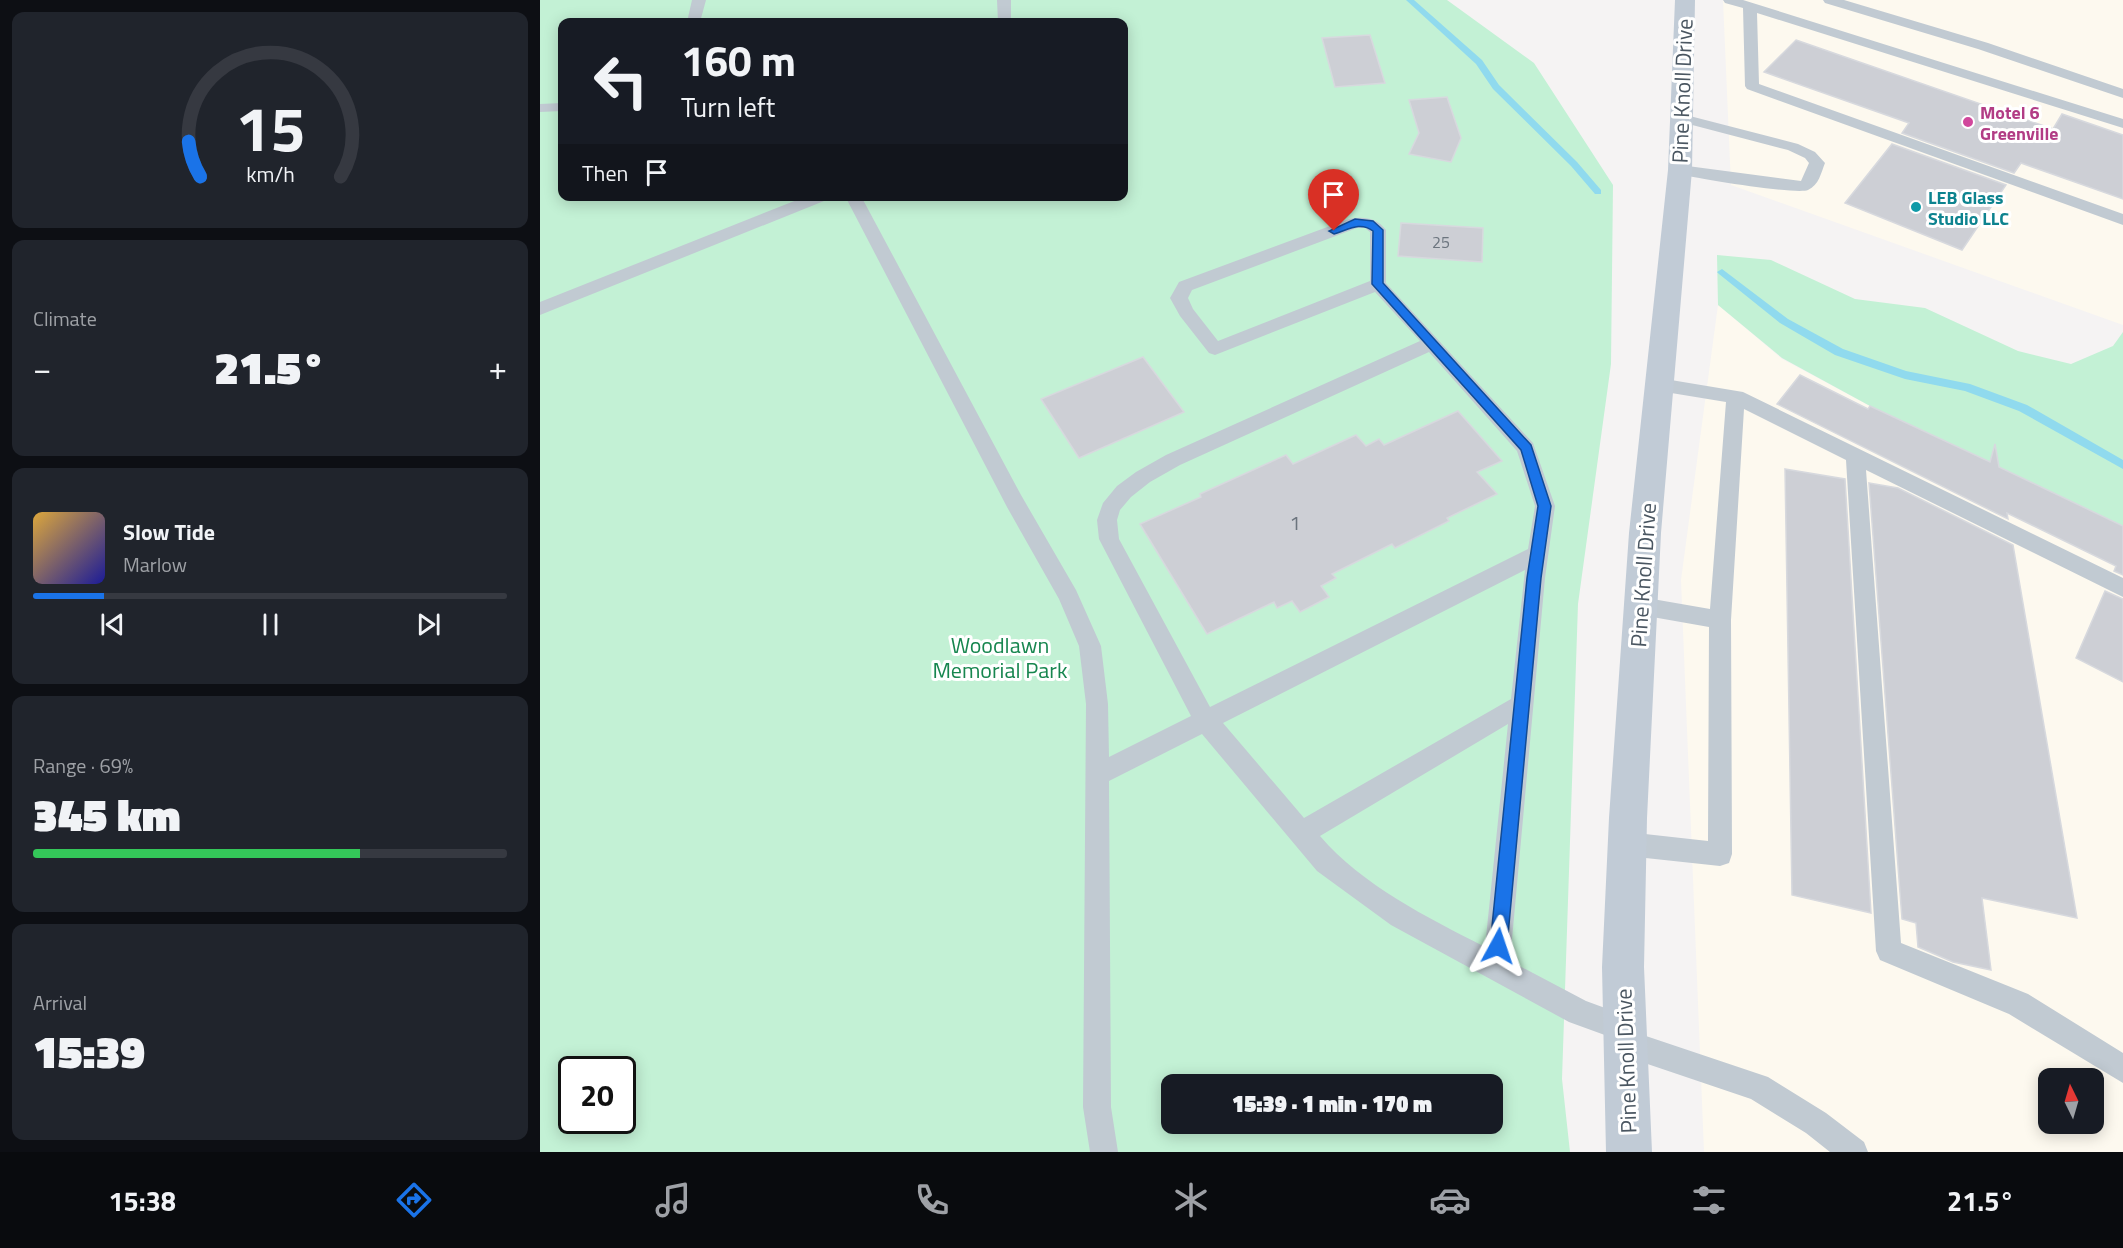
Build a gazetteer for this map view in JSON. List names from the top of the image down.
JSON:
{
  "streets": {
    "street": ["Pine Knoll Drive"]
  },
  "parks": ["Woodlawn Memorial Park"],
  "places": ["Motel 6 Greenville", "LEB Glass Studio LLC"],
  "house_numbers": ["25", "1"],
  "north": "top",
  "page": {
    "turn": ["160 m", "Turn left"],
    "then": "Then",
    "tile": [
      "Climate",
      ["Range · 69%", "345 km"],
      ["Arrival", "15:39"]
    ],
    "heat": ["−", "21.5°", "+"],
    "song": ["Slow Tide", "Marlow"],
    "limit": "20",
    "trip": "15:39 · 1 min · 170 m",
    "tabs": ["15:38", "21.5°"],
    "gauge": ["15", "km/h"]
  }
}
